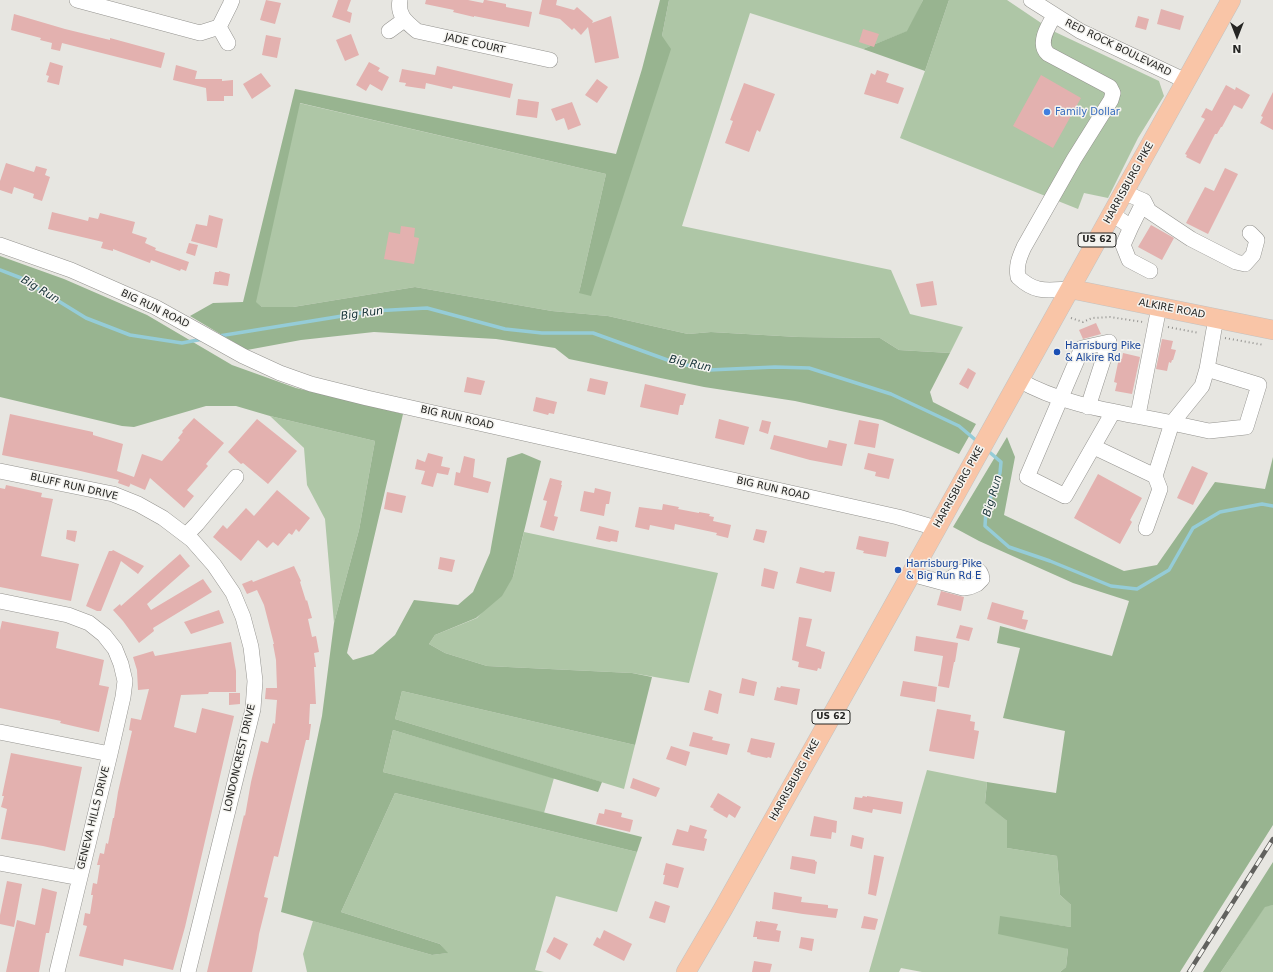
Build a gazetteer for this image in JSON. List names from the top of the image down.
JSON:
{
  "streets": {
    "main road": ["HARRISBURG PIKE", "US 62", "ALKIRE ROAD"],
    "street": [
      "JADE COURT",
      "RED ROCK BOULEVARD",
      "BIG RUN ROAD",
      "BLUFF RUN DRIVE",
      "LONDONCREST DRIVE",
      "GENEVA HILLS DRIVE"
    ]
  },
  "crossings": [
    ["RED ROCK BOULEVARD", "HARRISBURG PIKE"],
    ["HARRISBURG PIKE", "BIG RUN ROAD"],
    ["HARRISBURG PIKE", "ALKIRE ROAD"],
    ["BLUFF RUN DRIVE", "LONDONCREST DRIVE"]
  ],
  "water": ["Big Run"],
  "places": ["Family Dollar", "Harrisburg Pike & Alkire Rd", "Harrisburg Pike & Big Run Rd E"],
  "north": "bottom"
}
